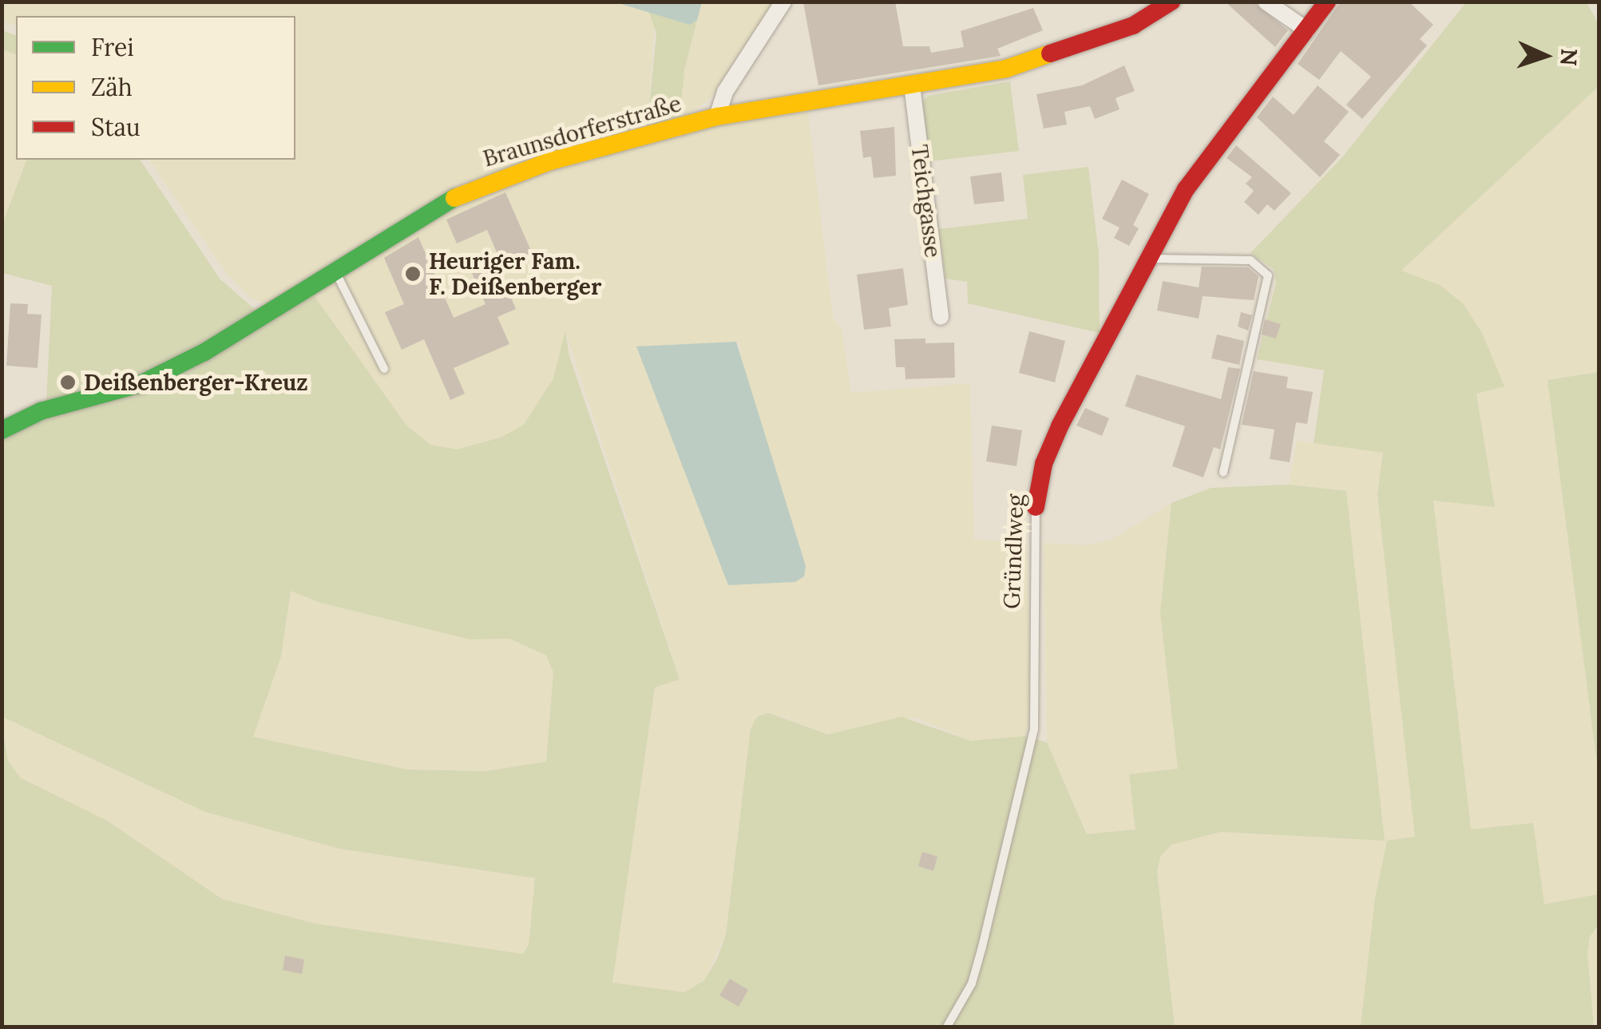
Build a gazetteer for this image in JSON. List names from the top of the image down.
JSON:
{
  "streets": {
    "street": ["Braunsdorferstraße", "Teichgasse", "Gründlweg"]
  },
  "crossings": [
    ["Braunsdorferstraße", "Teichgasse"]
  ],
  "places": ["Heuriger Fam. F. Deißenberger", "Deißenberger-Kreuz"],
  "legend": ["Frei", "Zäh", "Stau"],
  "north": "right"
}
